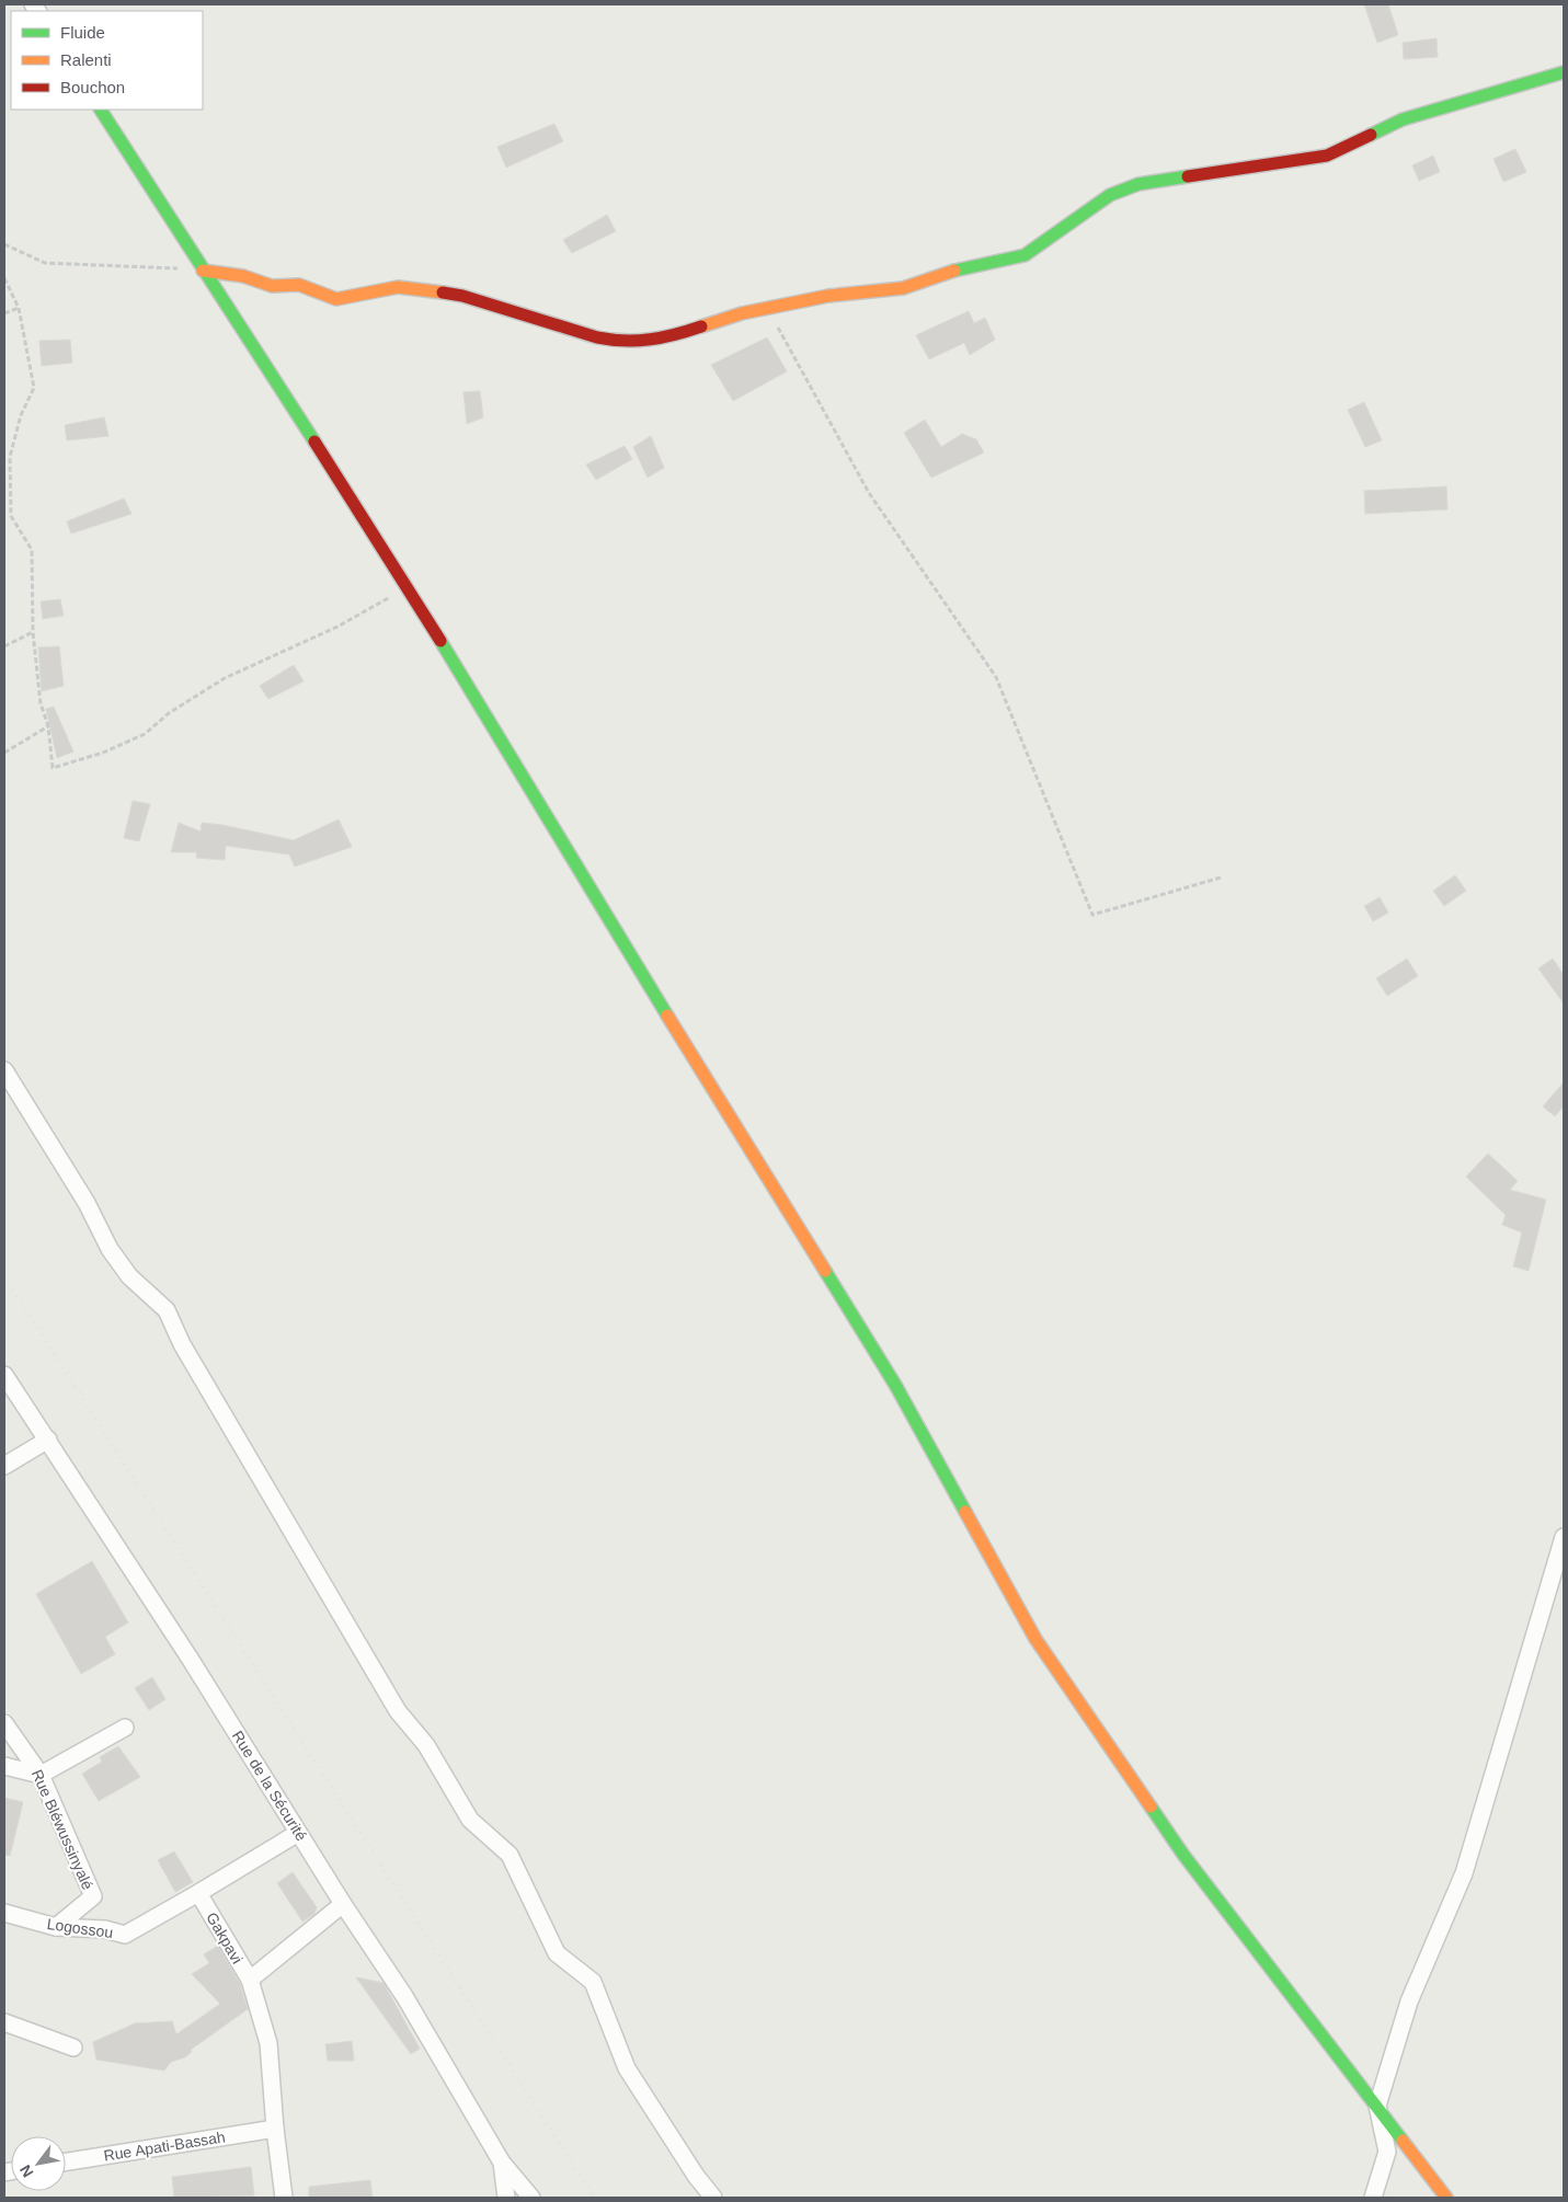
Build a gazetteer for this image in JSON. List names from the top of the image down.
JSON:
{
  "streets": {
    "street": [
      "Rue de la Sécurité",
      "Rue Bléwussinyalé",
      "Logossou",
      "Gakpavi",
      "Rue Apati-Bassah"
    ]
  },
  "crossings": [
    ["Rue de la Sécurité", "Gakpavi"],
    ["Rue Bléwussinyalé", "Logossou"],
    ["Logossou", "Gakpavi"]
  ],
  "legend": ["Fluide", "Ralenti", "Bouchon"],
  "north": "bottom left"
}
